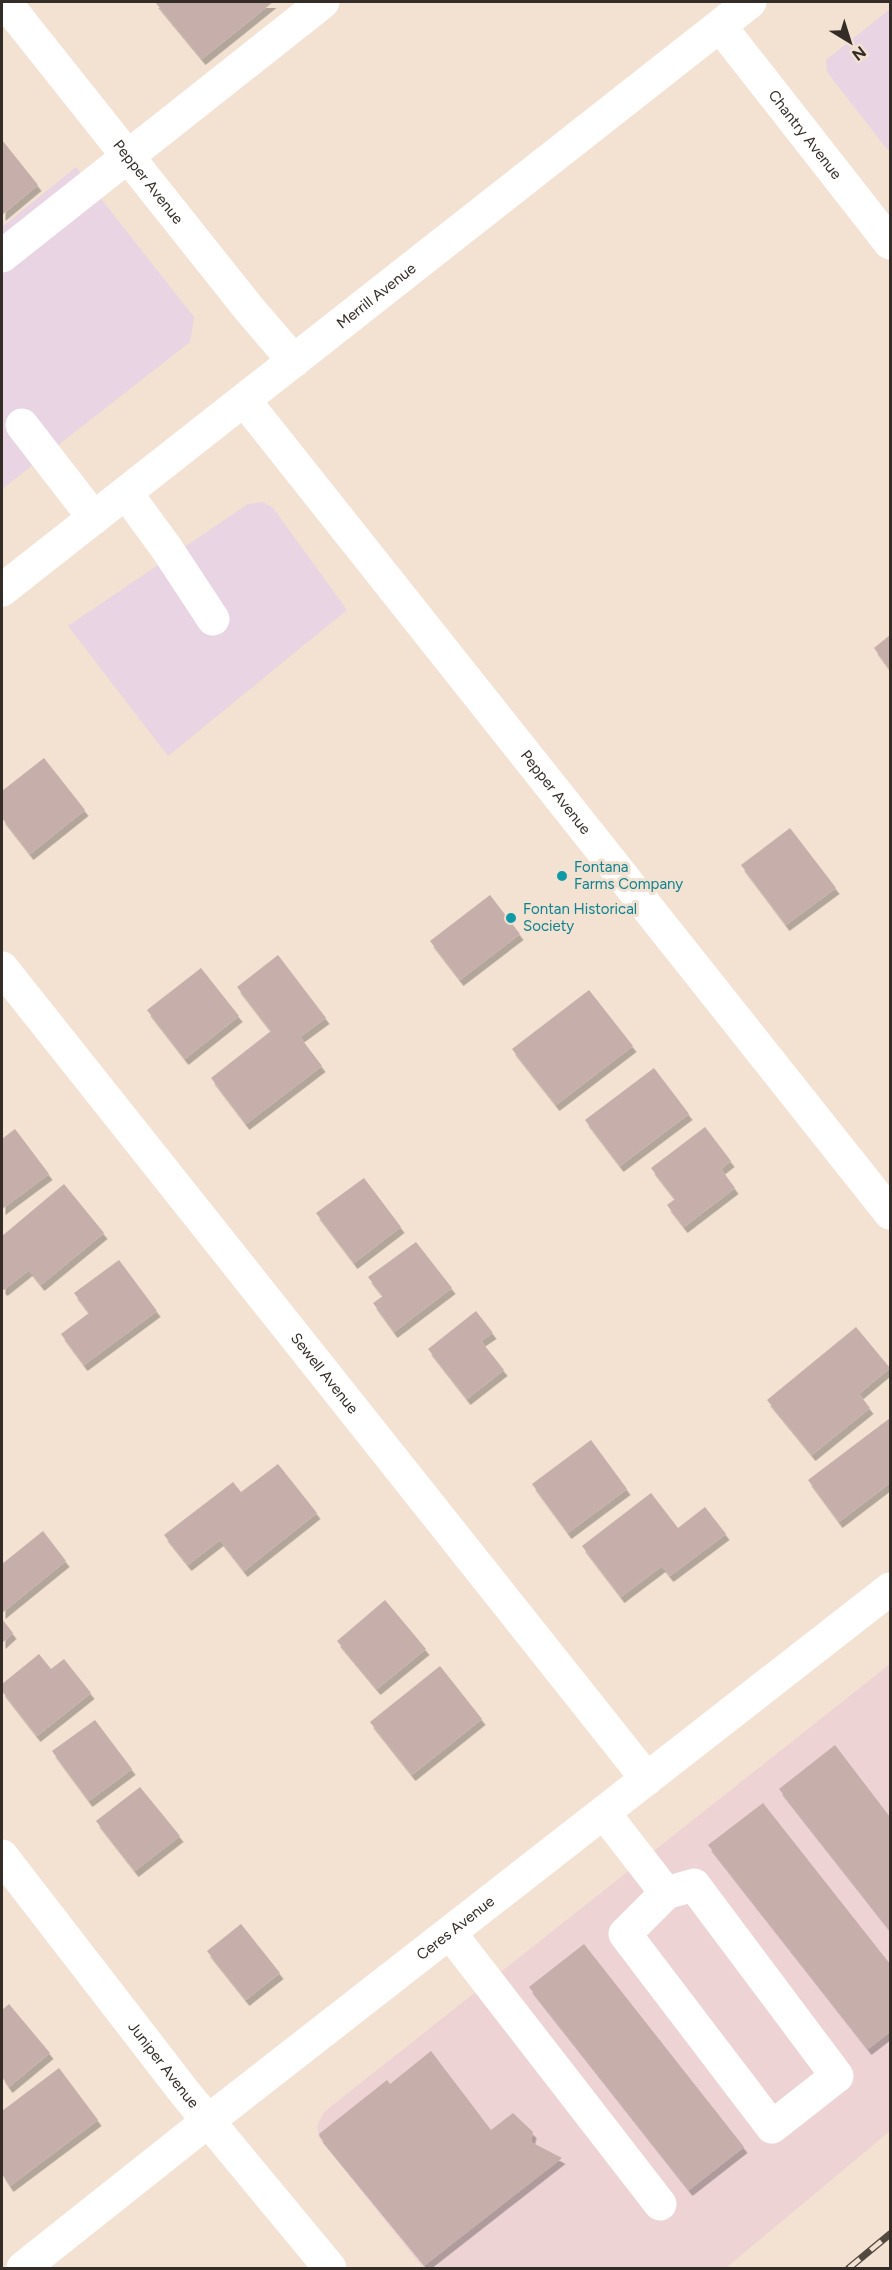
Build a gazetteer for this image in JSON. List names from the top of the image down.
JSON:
{
  "streets": {
    "street": [
      "Chantry Avenue",
      "Pepper Avenue",
      "Merrill Avenue",
      "Sewell Avenue",
      "Ceres Avenue",
      "Juniper Avenue"
    ]
  },
  "crossings": [
    ["Chantry Avenue", "Merrill Avenue"],
    ["Pepper Avenue", "Merrill Avenue"],
    ["Sewell Avenue", "Ceres Avenue"],
    ["Ceres Avenue", "Juniper Avenue"]
  ],
  "places": ["Fontana Farms Company", "Fontan Historical Society"],
  "north": "bottom right"
}
